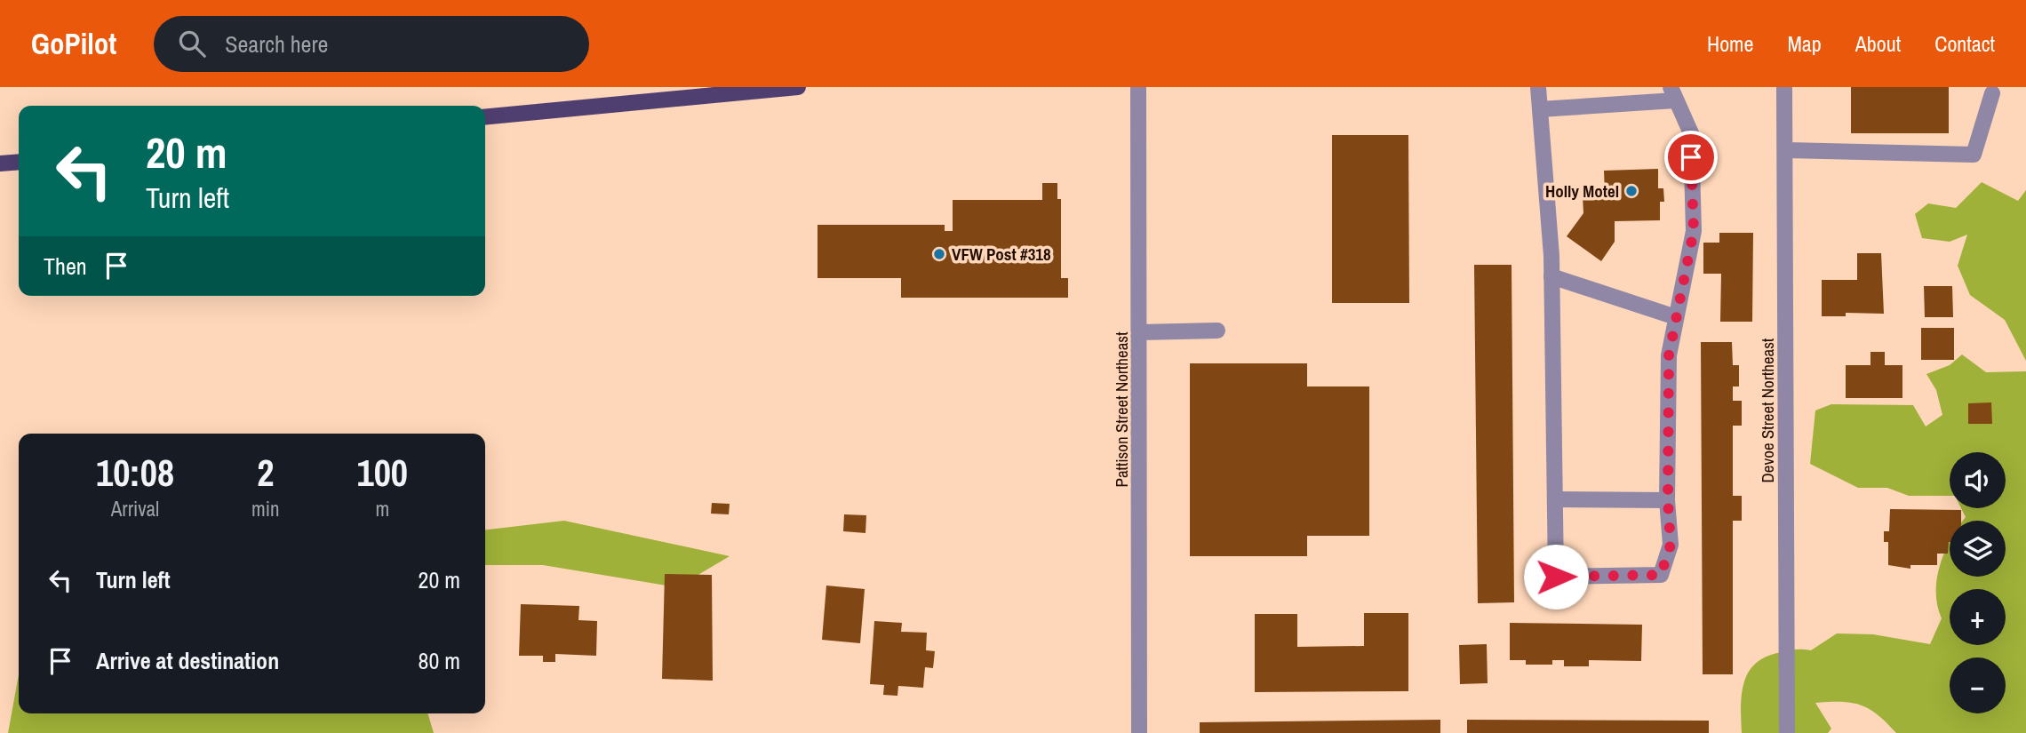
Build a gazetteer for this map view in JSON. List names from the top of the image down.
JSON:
{
  "streets": {
    "street": ["Pattison Street Northeast", "Devoe Street Northeast"]
  },
  "places": ["Holly Motel", "VFW Post #318"],
  "page": {
    "header": "GoPilot",
    "search": "Search here",
    "nav": [
      "Home",
      "Map",
      "About",
      "Contact"
    ],
    "turn": ["20 m", "Turn left"],
    "then": "Then",
    "eta": [
      "10:08",
      "Arrival",
      "2",
      "min",
      "100",
      "m"
    ],
    "map_buttons": ["+", "−"],
    "list": [
      {
        "name": "Turn left",
        "value": "20 m"
      },
      {
        "name": "Arrive at destination",
        "value": "80 m"
      }
    ]
  }
}
